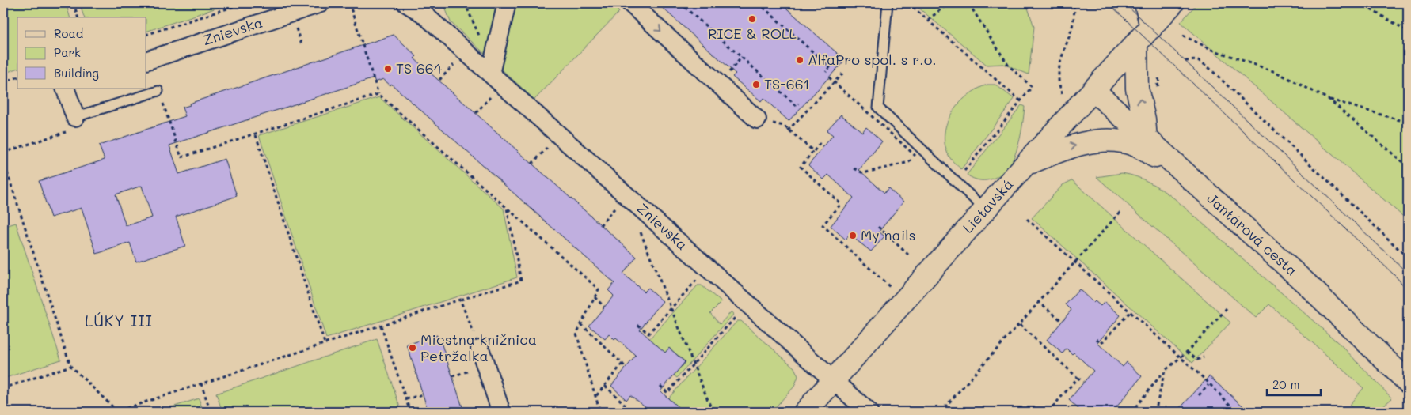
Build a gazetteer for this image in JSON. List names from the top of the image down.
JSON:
{
  "streets": {
    "street": ["Znievska", "Lietavská", "Jantárová cesta"]
  },
  "crossings": [
    ["Znievska", "Lietavská"],
    ["Lietavská", "Jantárová cesta"]
  ],
  "districts": ["LÚKY III"],
  "places": [
    "RICE & ROLL",
    "AlfaPro spol. s r.o.",
    "TS 664",
    "TS-661",
    "My nails",
    "Miestna knižnica Petržalka"
  ],
  "legend": ["Road", "Park", "Building"],
  "scale_bar": "20 m"
}
